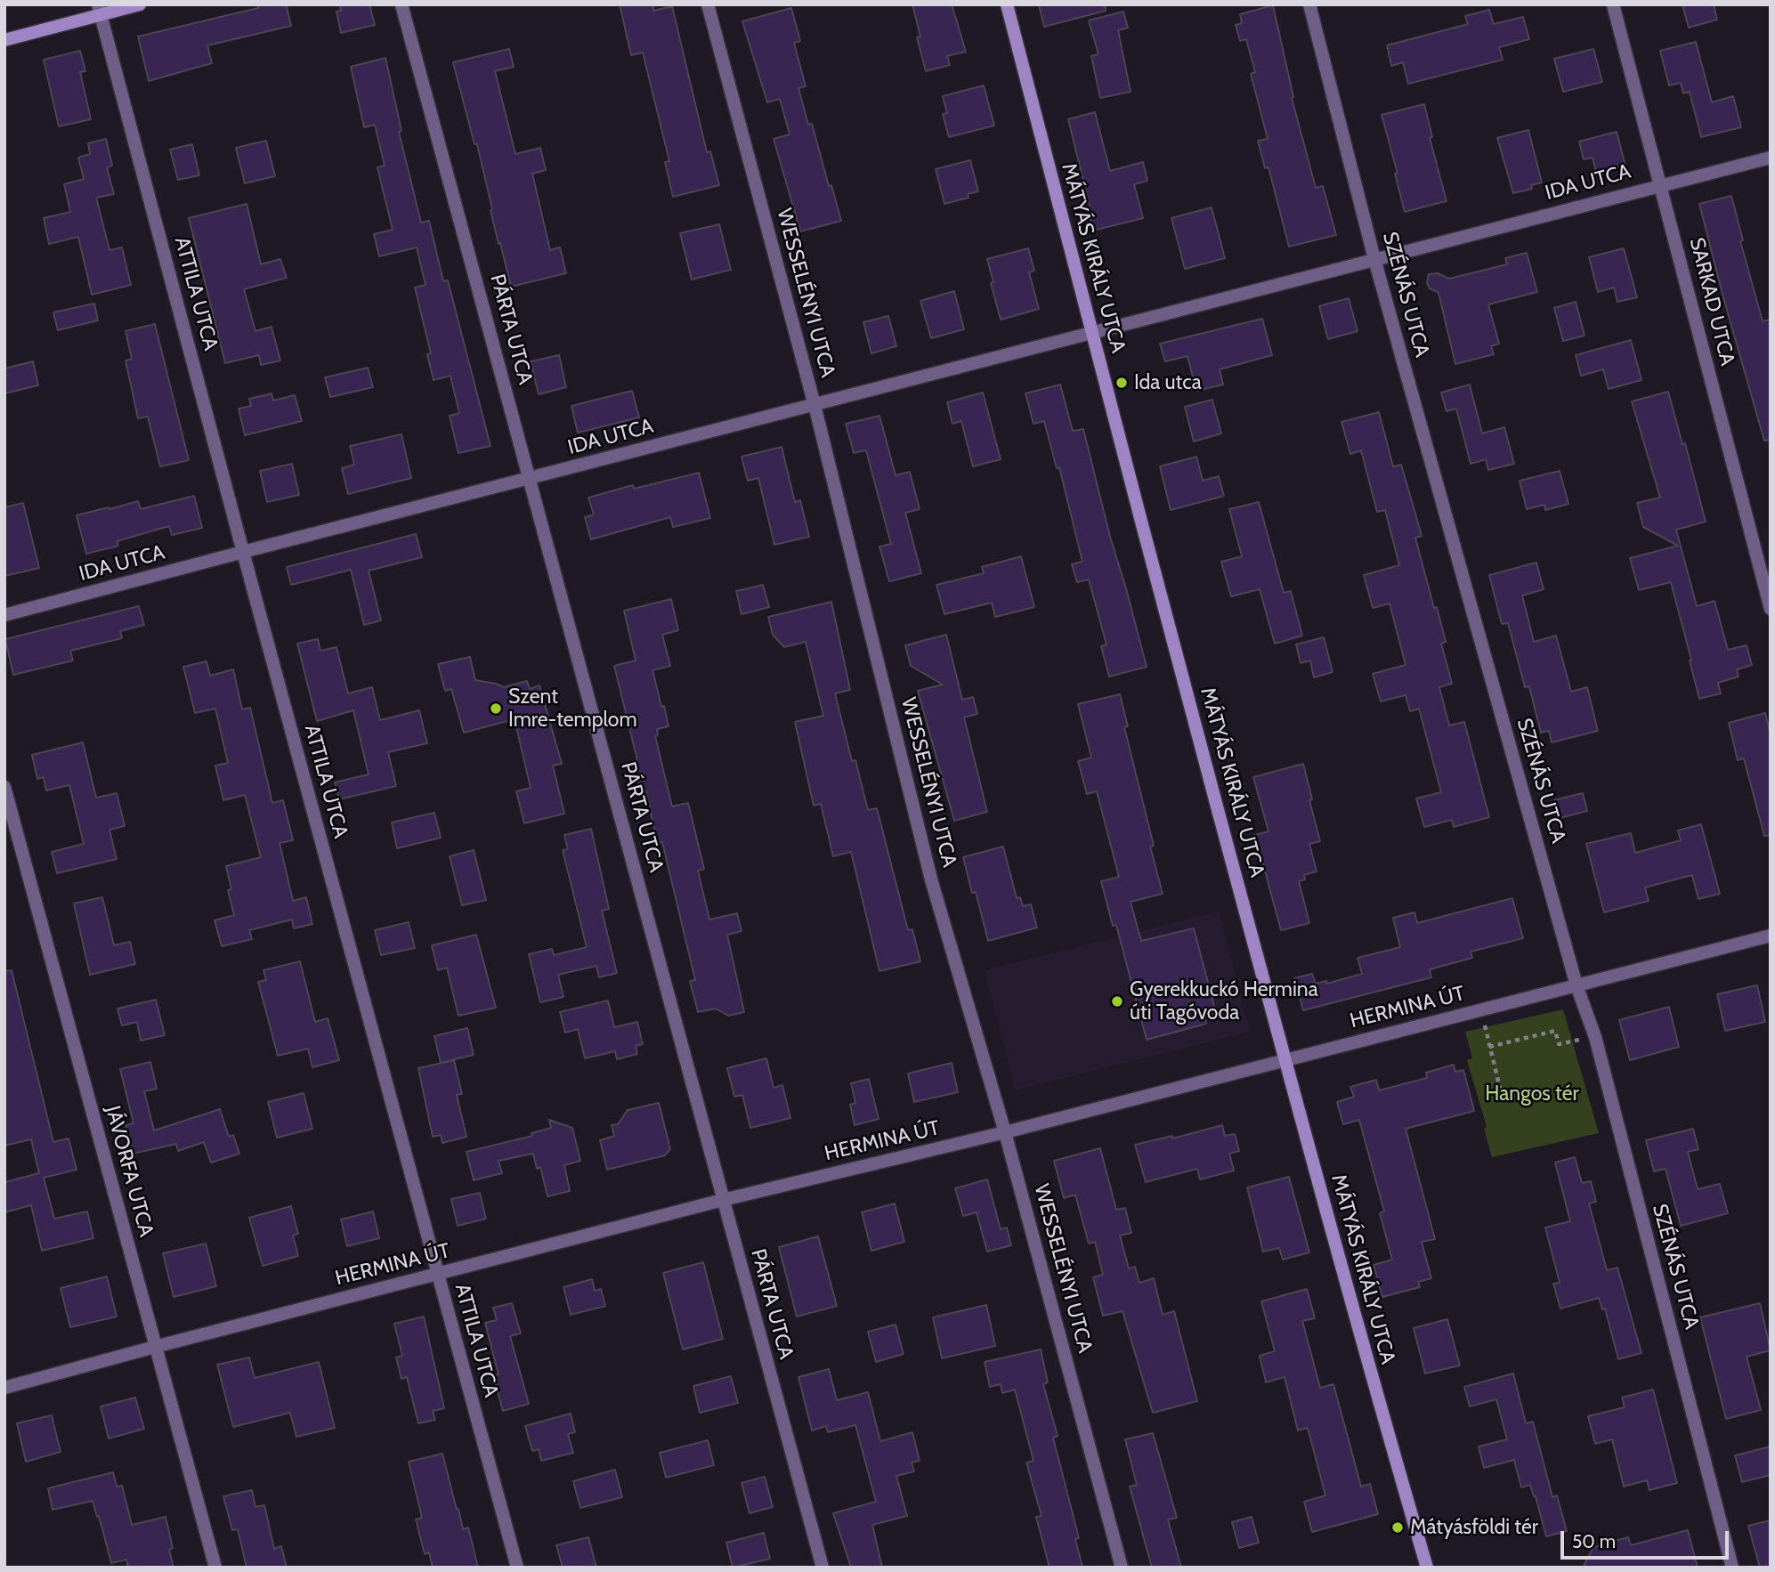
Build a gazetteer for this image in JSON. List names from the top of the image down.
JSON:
{
  "streets": {
    "street": [
      "IDA UTCA",
      "MÁTYÁS KIRÁLY UTCA",
      "WESSELÉNYI UTCA",
      "ATTILA UTCA",
      "SZÉNÁS UTCA",
      "SARKAD UTCA",
      "PÁRTA UTCA",
      "HERMINA ÚT",
      "JÁVORFA UTCA"
    ]
  },
  "crossings": [
    ["IDA UTCA", "MÁTYÁS KIRÁLY UTCA"],
    ["IDA UTCA", "WESSELÉNYI UTCA"],
    ["IDA UTCA", "ATTILA UTCA"],
    ["IDA UTCA", "SZÉNÁS UTCA"],
    ["IDA UTCA", "SARKAD UTCA"],
    ["IDA UTCA", "PÁRTA UTCA"],
    ["MÁTYÁS KIRÁLY UTCA", "HERMINA ÚT"],
    ["WESSELÉNYI UTCA", "HERMINA ÚT"],
    ["ATTILA UTCA", "HERMINA ÚT"],
    ["SZÉNÁS UTCA", "HERMINA ÚT"],
    ["PÁRTA UTCA", "HERMINA ÚT"],
    ["HERMINA ÚT", "JÁVORFA UTCA"]
  ],
  "parks": ["Hangos tér"],
  "places": [
    "Ida utca",
    "Szent Imre-templom",
    "Gyerekkuckó Hermina úti Tagóvoda",
    "Mátyásföldi tér"
  ],
  "scale_bar": "50 m"
}
